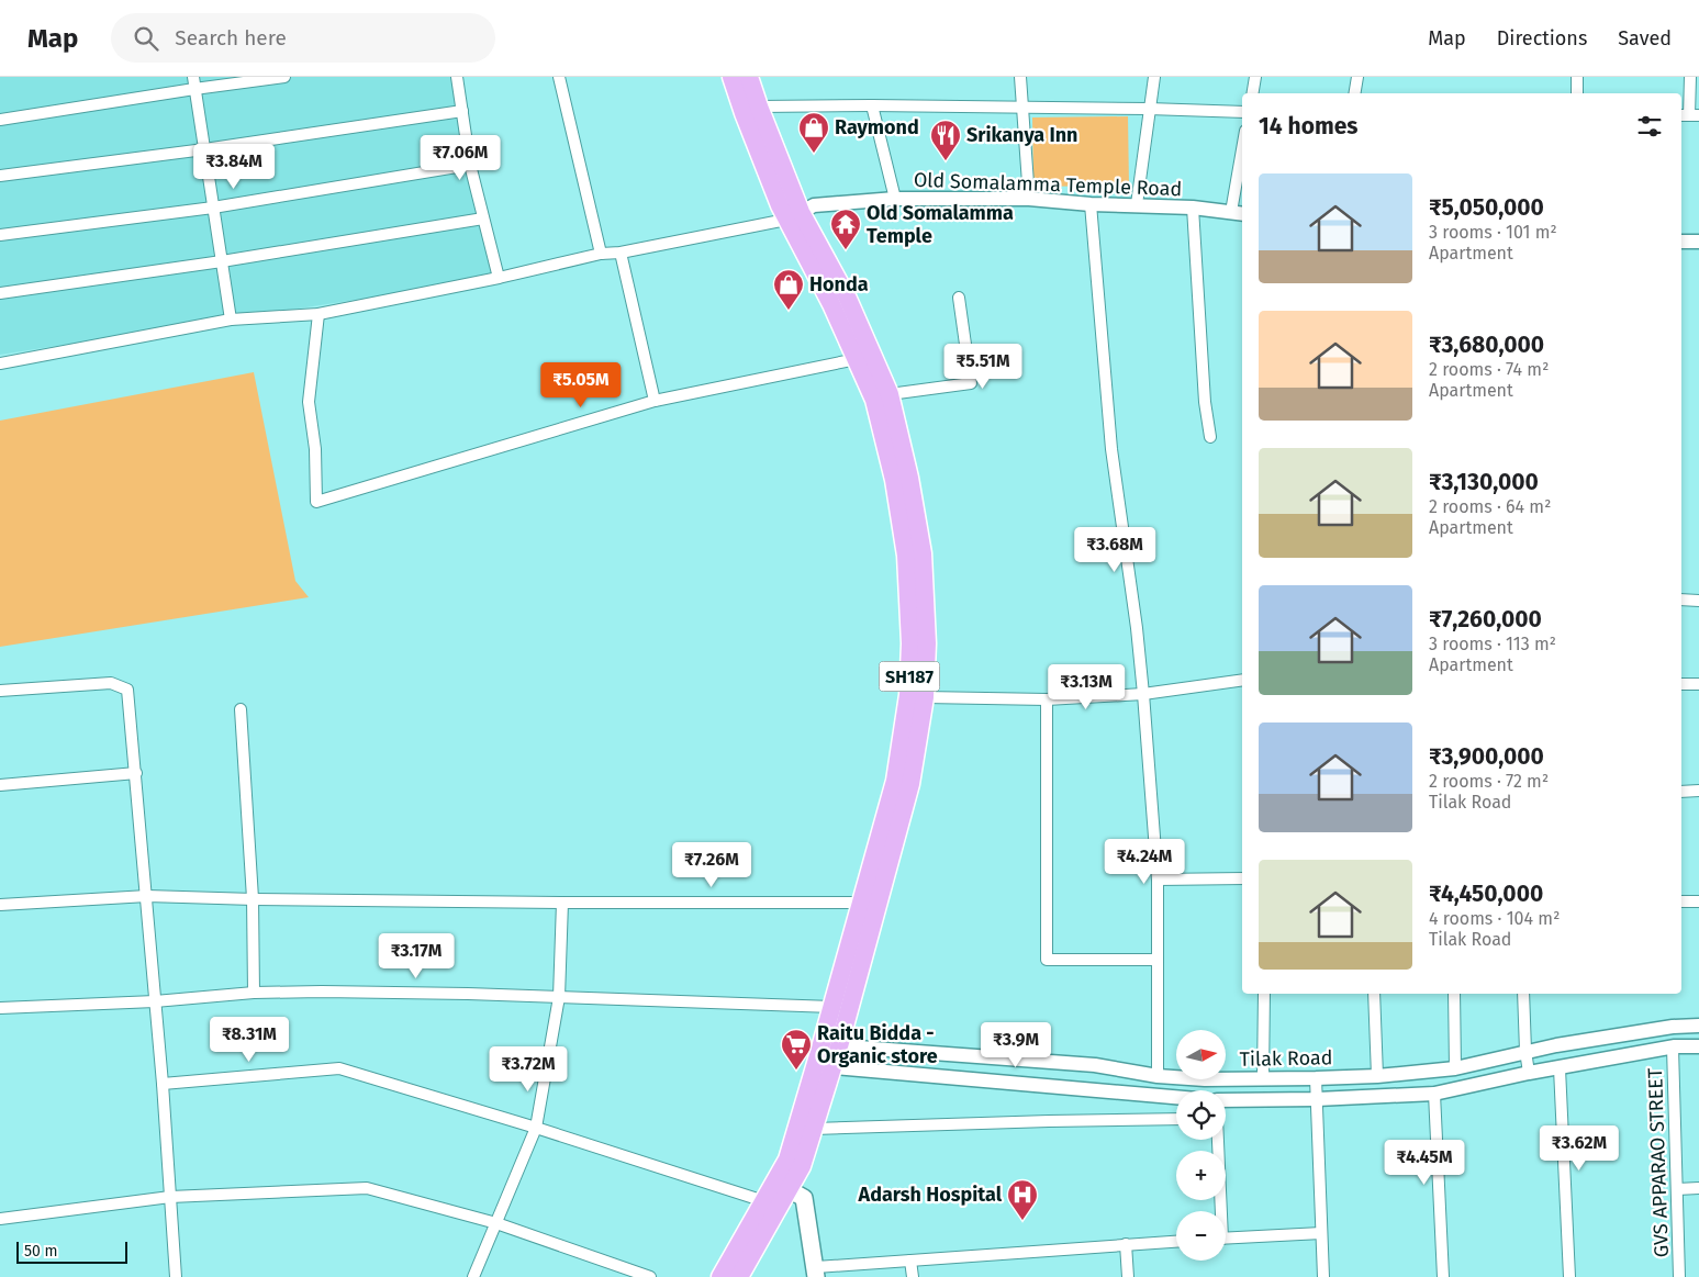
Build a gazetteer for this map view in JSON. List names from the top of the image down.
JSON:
{
  "streets": {
    "main road": ["SH187"],
    "street": ["Old Somalamma Temple Road", "Tilak Road", "GVS APPARAO STREET"]
  },
  "crossings": [
    ["Old Somalamma Temple Road", "SH187"],
    ["SH187", "Tilak Road"],
    ["Tilak Road", "GVS APPARAO STREET"]
  ],
  "places": {
    "shop": ["Raymond", "Honda"],
    "restaurant": ["Srikanya Inn"],
    "temple": ["Old Somalamma Temple"],
    "supermarket": ["Raitu Bidda - Organic store"],
    "hospital": ["Adarsh Hospital"]
  },
  "scale_bar": "50 m",
  "north": "right",
  "page": {
    "header": "Map",
    "search": "Search here",
    "nav": ["Map", "Directions", "Saved"],
    "heading": "14 homes",
    "price": [
      "₹7.06M",
      "₹3.84M",
      "₹5.51M",
      "₹5.05M",
      "₹3.68M",
      "₹3.13M",
      "₹4.24M",
      "₹7.26M",
      "₹3.17M",
      "₹8.31M",
      "₹3.9M",
      "₹3.72M",
      "₹3.62M",
      "₹4.45M"
    ],
    "list": [
      {
        "name": "₹5,050,000",
        "note": "3 rooms · 101 m² · Apartment"
      },
      {
        "name": "₹3,680,000",
        "note": "2 rooms · 74 m² · Apartment"
      },
      {
        "name": "₹3,130,000",
        "note": "2 rooms · 64 m² · Apartment"
      },
      {
        "name": "₹7,260,000",
        "note": "3 rooms · 113 m² · Apartment"
      },
      {
        "name": "₹3,900,000",
        "note": "2 rooms · 72 m² · Tilak Road"
      },
      {
        "name": "₹4,450,000",
        "note": "4 rooms · 104 m² · Tilak Road"
      }
    ],
    "map_buttons": ["+", "−"],
    "scale": "50 m"
  }
}
